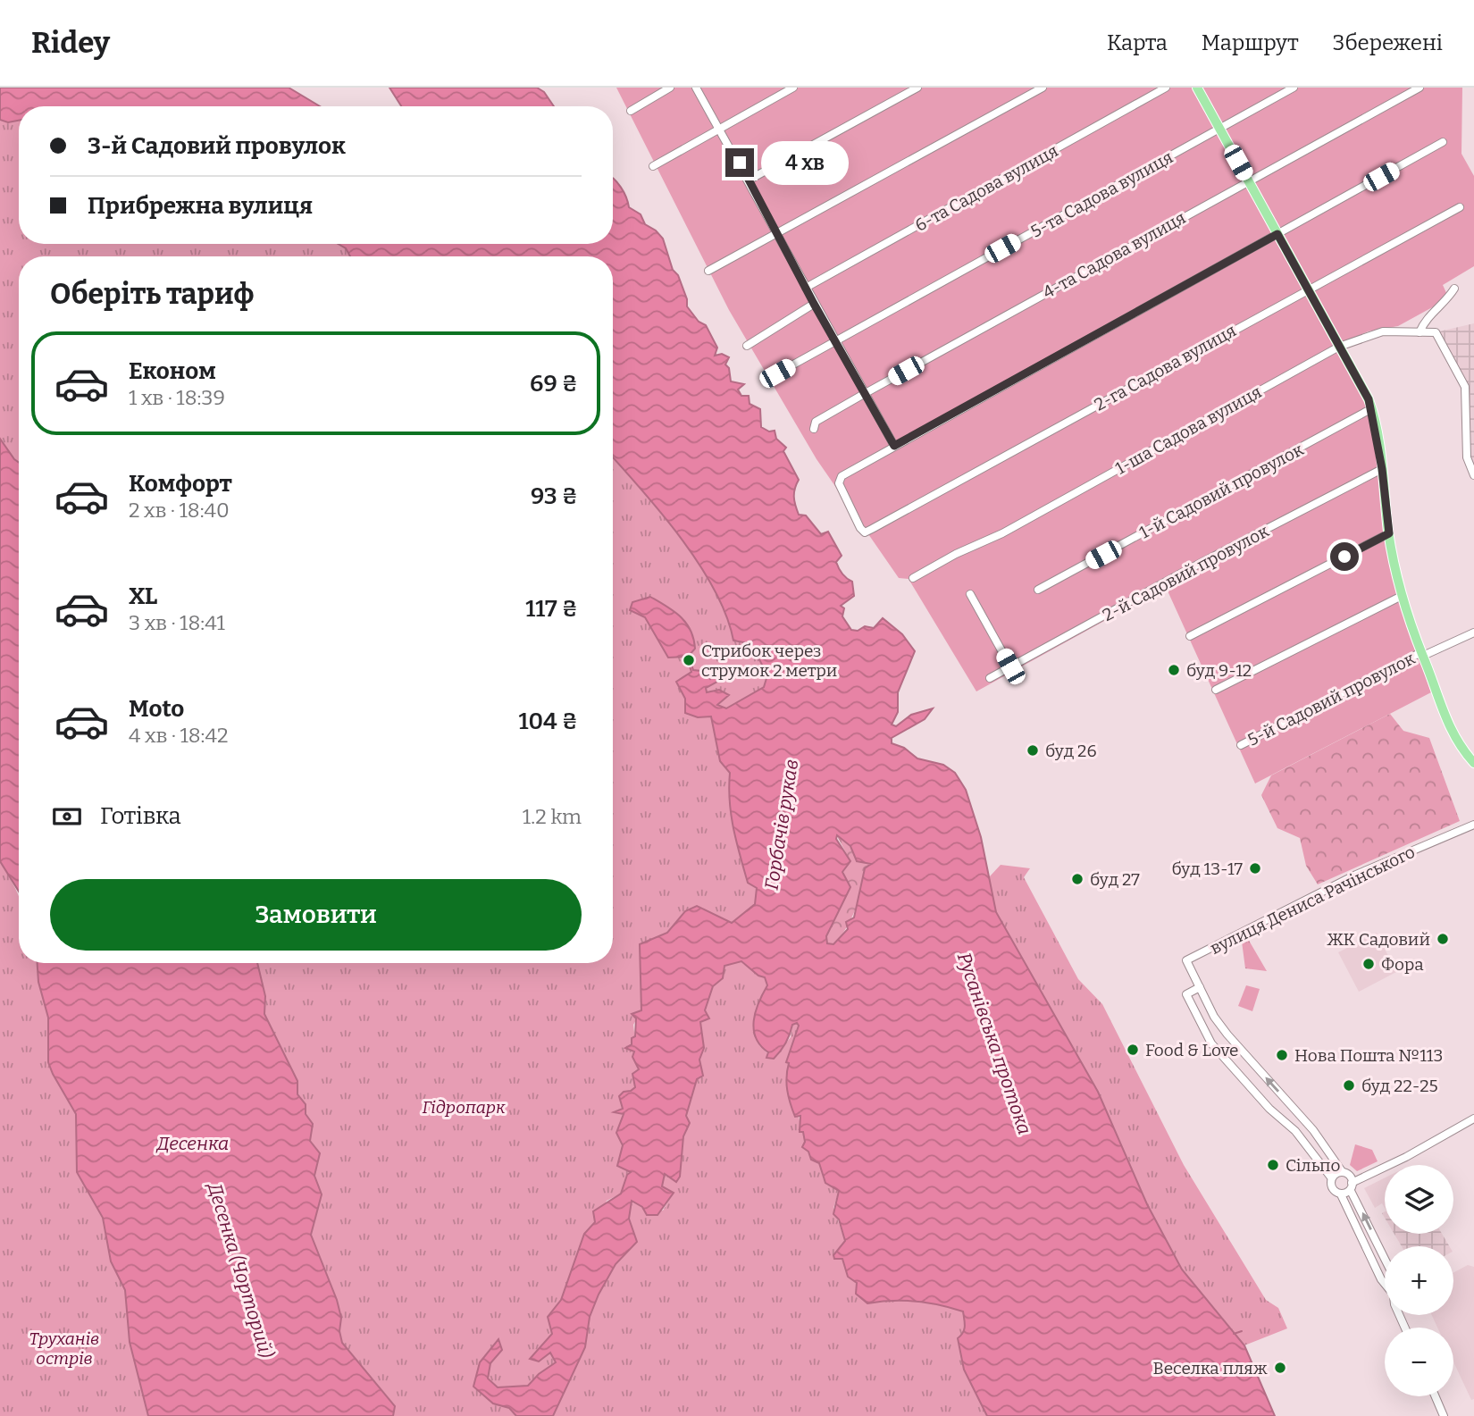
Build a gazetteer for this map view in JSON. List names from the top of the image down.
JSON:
{
  "streets": {
    "street": [
      "6-та Садова вулиця",
      "5-та Садова вулиця",
      "4-та Садова вулиця",
      "2-га Садова вулиця",
      "1-ша Садова вулиця",
      "1-й Садовий провулок",
      "2-й Садовий провулок",
      "5-й Садовий провулок",
      "вулиця Дениса Рачінського"
    ]
  },
  "water": [
    "Горбачів рукав",
    "Русанівська протока",
    "Десенка",
    "Десенка (Чорторий)"
  ],
  "parks": ["Гідропарк", "Труханів острів"],
  "places": [
    "Стрибок через струмок 2 метри",
    "буд 9-12",
    "буд 26",
    "буд 13-17",
    "буд 27",
    "ЖК Садовий",
    "Фора",
    "Food & Love",
    "Нова Пошта №113",
    "буд 22-25",
    "Сільпо",
    "Веселка пляж"
  ],
  "page": {
    "header": "Ridey",
    "nav": ["Карта", "Маршрут", "Збережені"],
    "banner": ["3-й Садовий провулок", "Прибрежна вулиця"],
    "bubble": "4 хв",
    "heading": "Оберіть тариф",
    "list": [
      {
        "name": "Економ",
        "note": "1 хв · 18:39",
        "value": "69 ₴"
      },
      {
        "name": "Комфорт",
        "note": "2 хв · 18:40",
        "value": "93 ₴"
      },
      {
        "name": "XL",
        "note": "3 хв · 18:41",
        "value": "117 ₴"
      },
      {
        "name": "Moto",
        "note": "4 хв · 18:42",
        "value": "104 ₴"
      }
    ],
    "pay": ["Готівка", "1.2 km"],
    "buttons": "Замовити",
    "map_buttons": ["+", "−"]
  }
}
